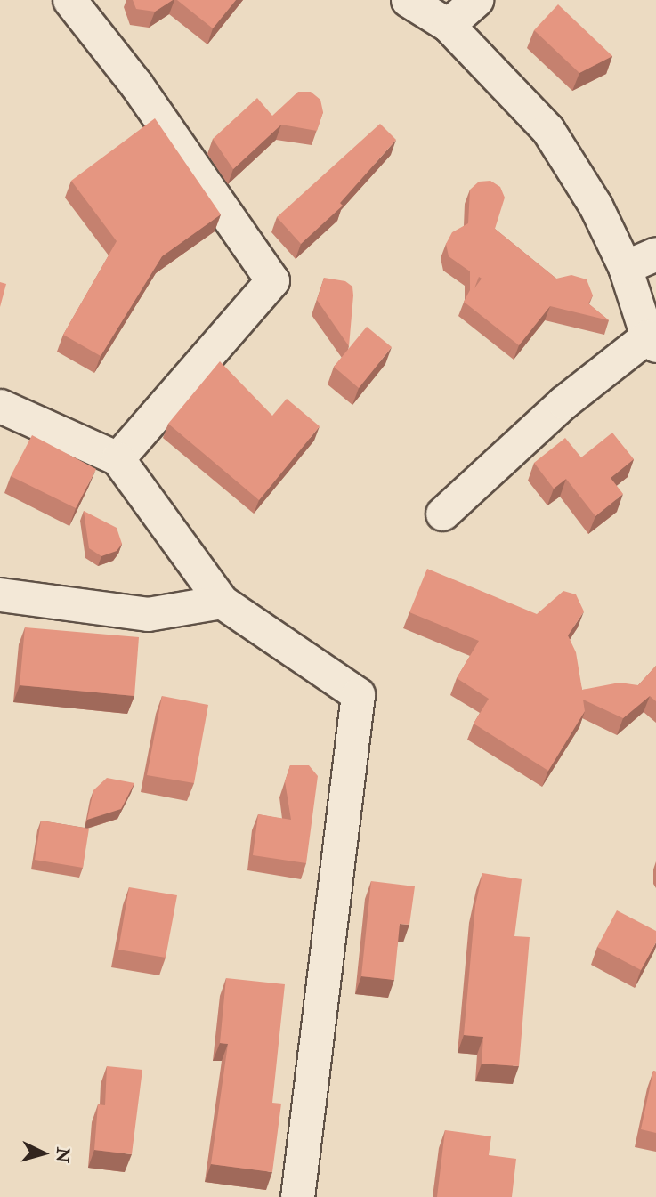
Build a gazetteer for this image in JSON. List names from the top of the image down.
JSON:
{
  "north": "right"
}
